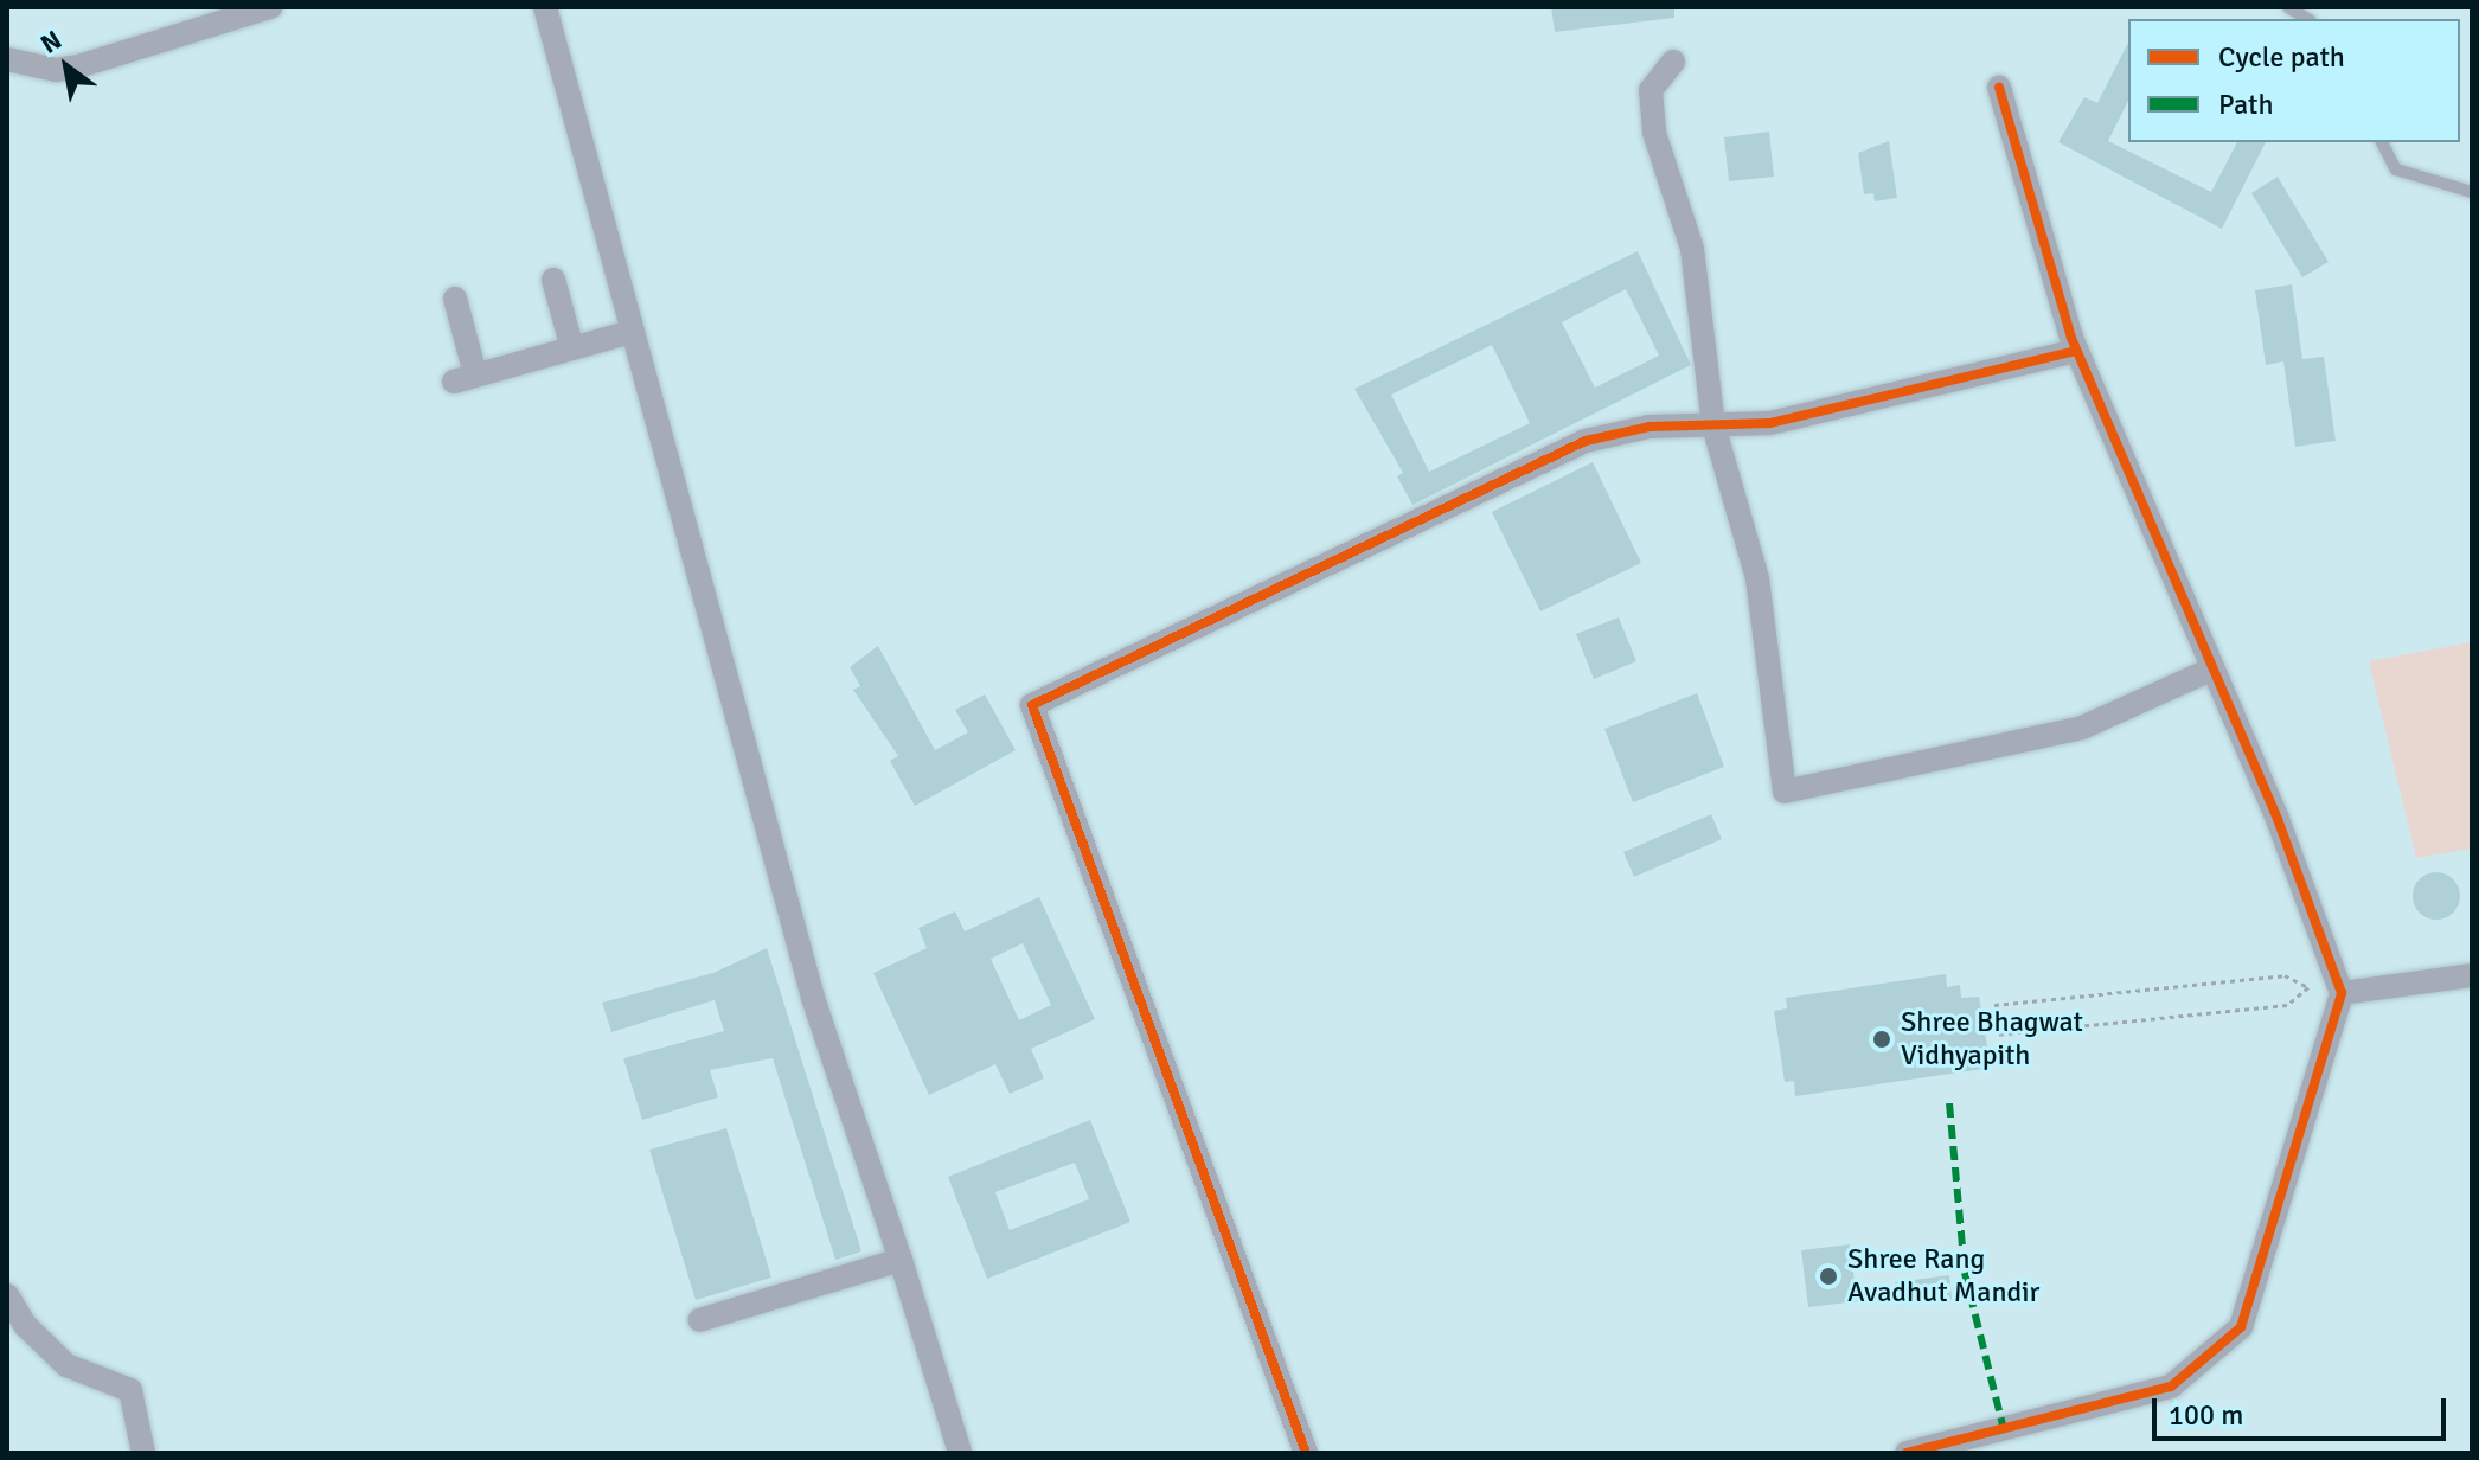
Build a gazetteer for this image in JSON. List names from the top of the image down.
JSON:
{
  "places": ["Shree Bhagwat Vidhyapith", "Shree Rang Avadhut Mandir"],
  "legend": ["Cycle path", "Path"],
  "scale_bar": "100 m",
  "north": "top left"
}
